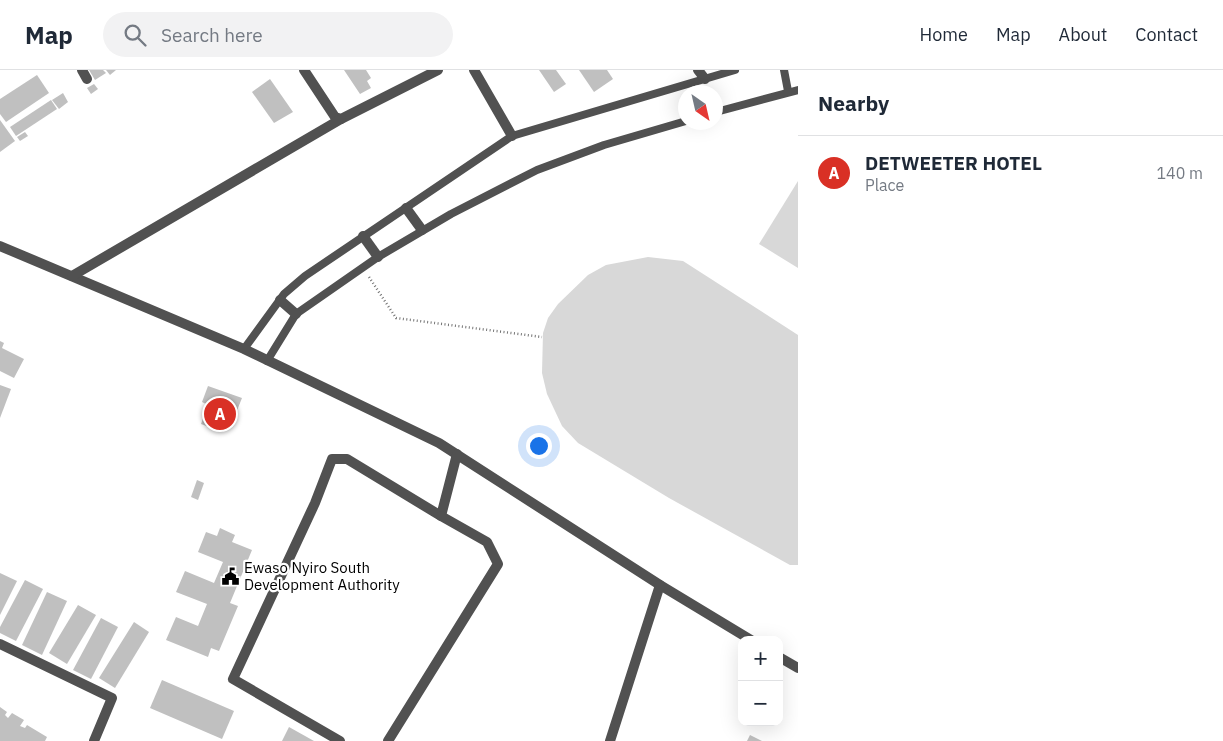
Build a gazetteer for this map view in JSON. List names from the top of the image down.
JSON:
{
  "places": {
    "public building": ["Ewaso Nyiro South Development Authority"]
  },
  "north": "bottom right",
  "page": {
    "header": "Map",
    "search": "Search here",
    "nav": [
      "Home",
      "Map",
      "About",
      "Contact"
    ],
    "heading": "Nearby",
    "list": [
      {
        "mark": "A",
        "name": "DETWEETER HOTEL",
        "note": "Place",
        "value": "140 m"
      }
    ],
    "pins": "A",
    "map_buttons": ["+", "−"]
  }
}
